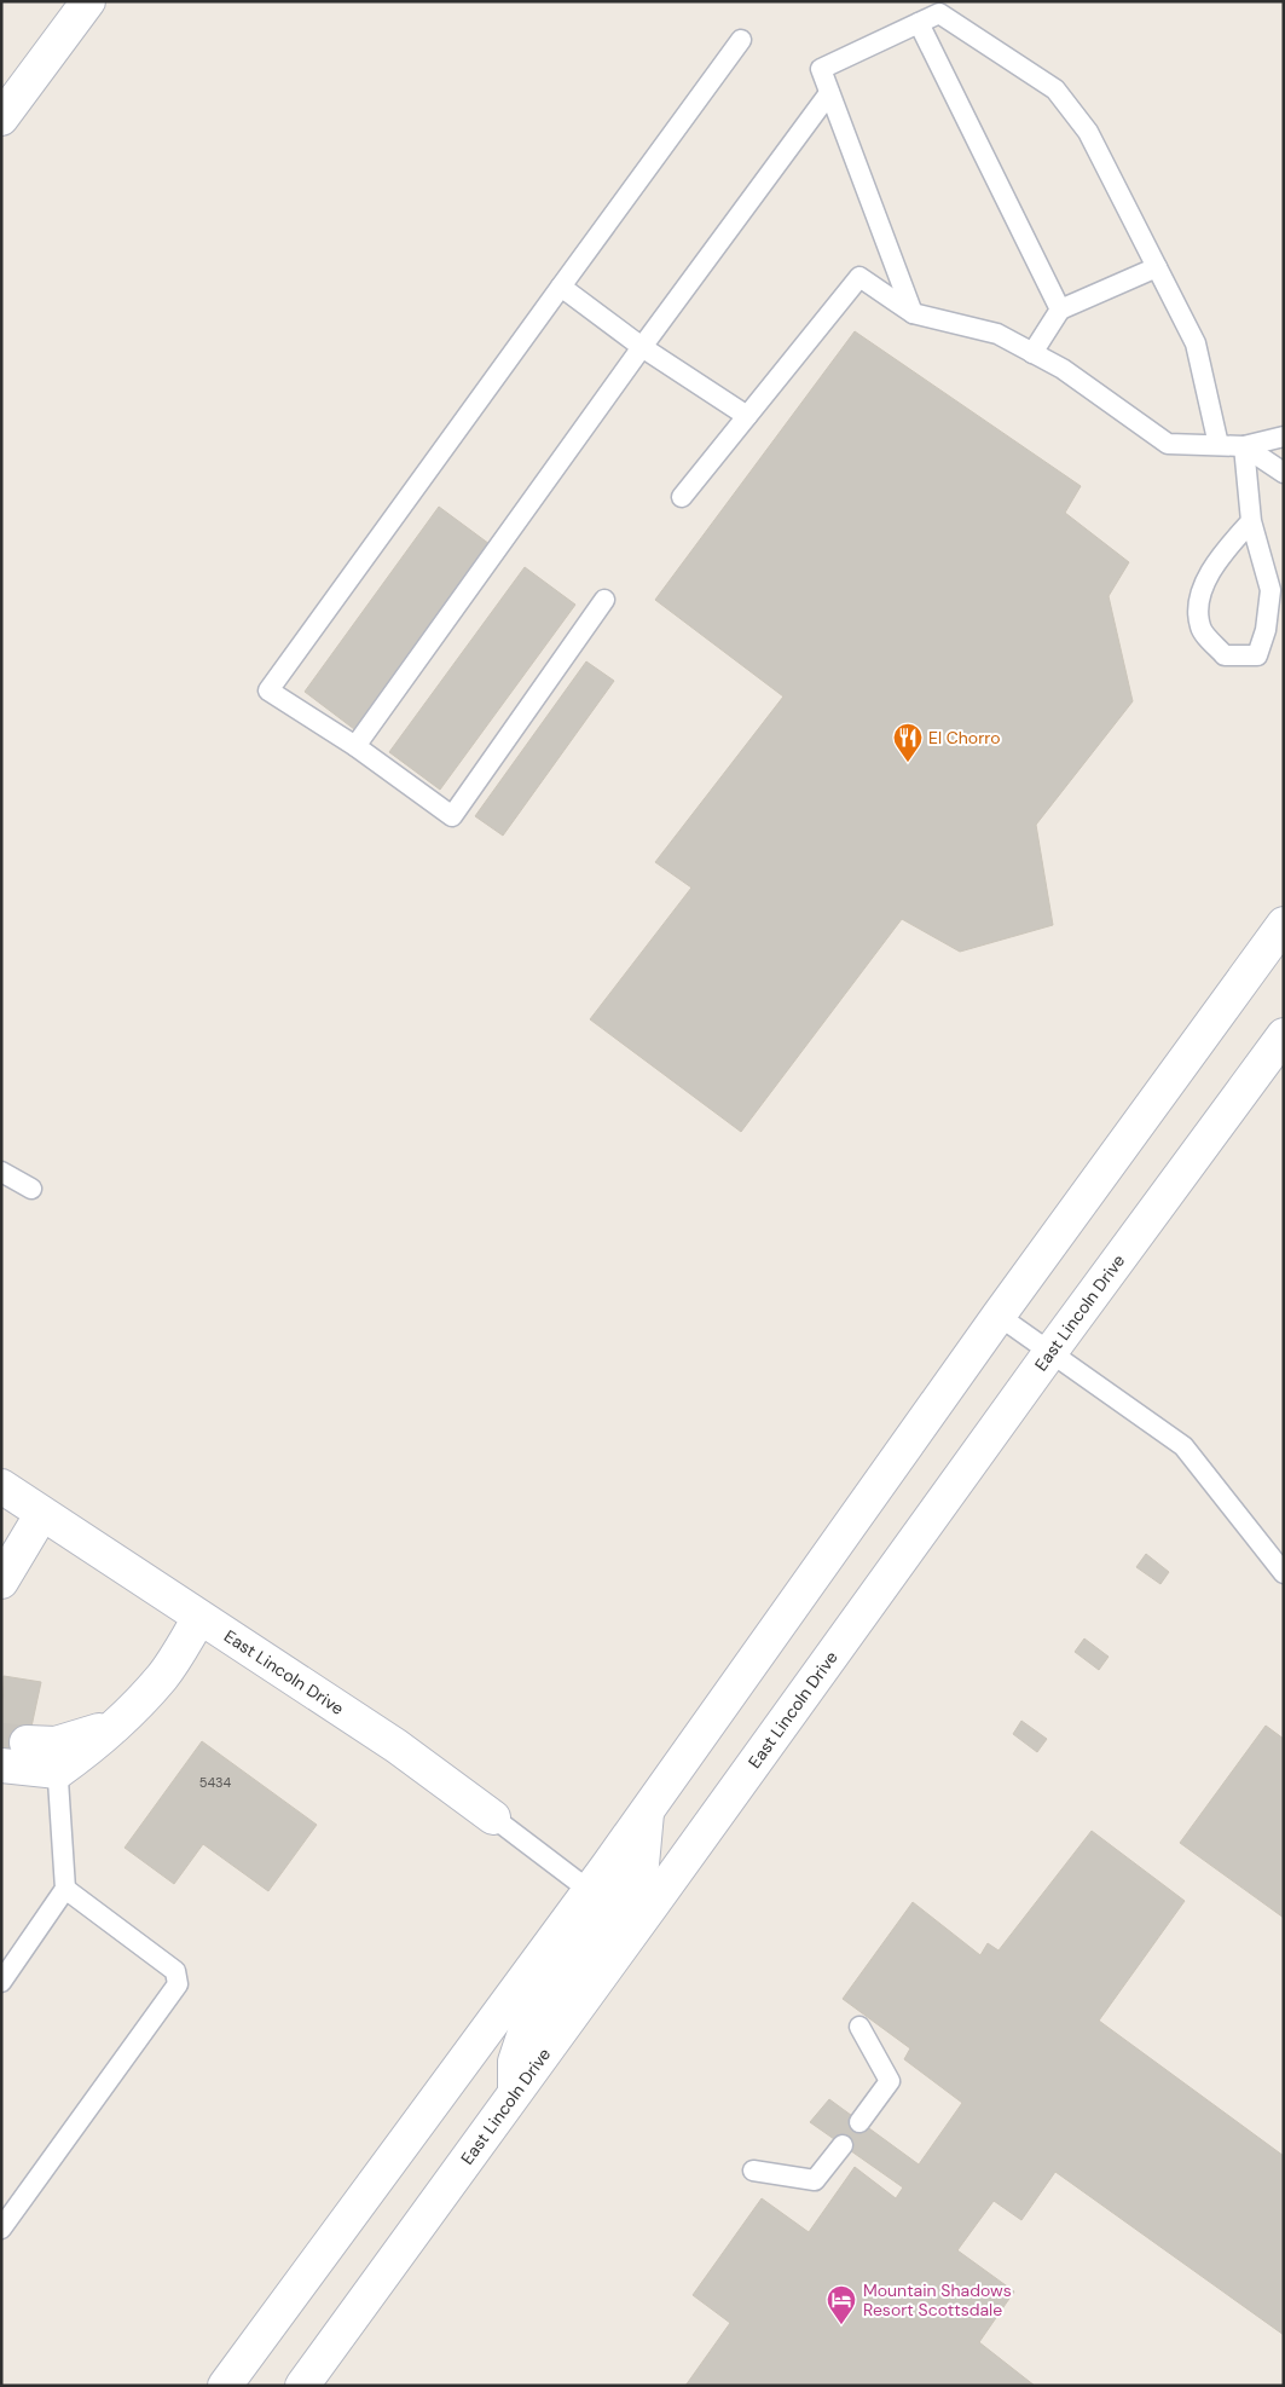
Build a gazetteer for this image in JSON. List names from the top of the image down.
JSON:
{
  "streets": {
    "main road": ["East Lincoln Drive"]
  },
  "places": {
    "restaurant": ["El Chorro"],
    "hotel": ["Mountain Shadows Resort Scottsdale"]
  },
  "house_numbers": ["5434"]
}
